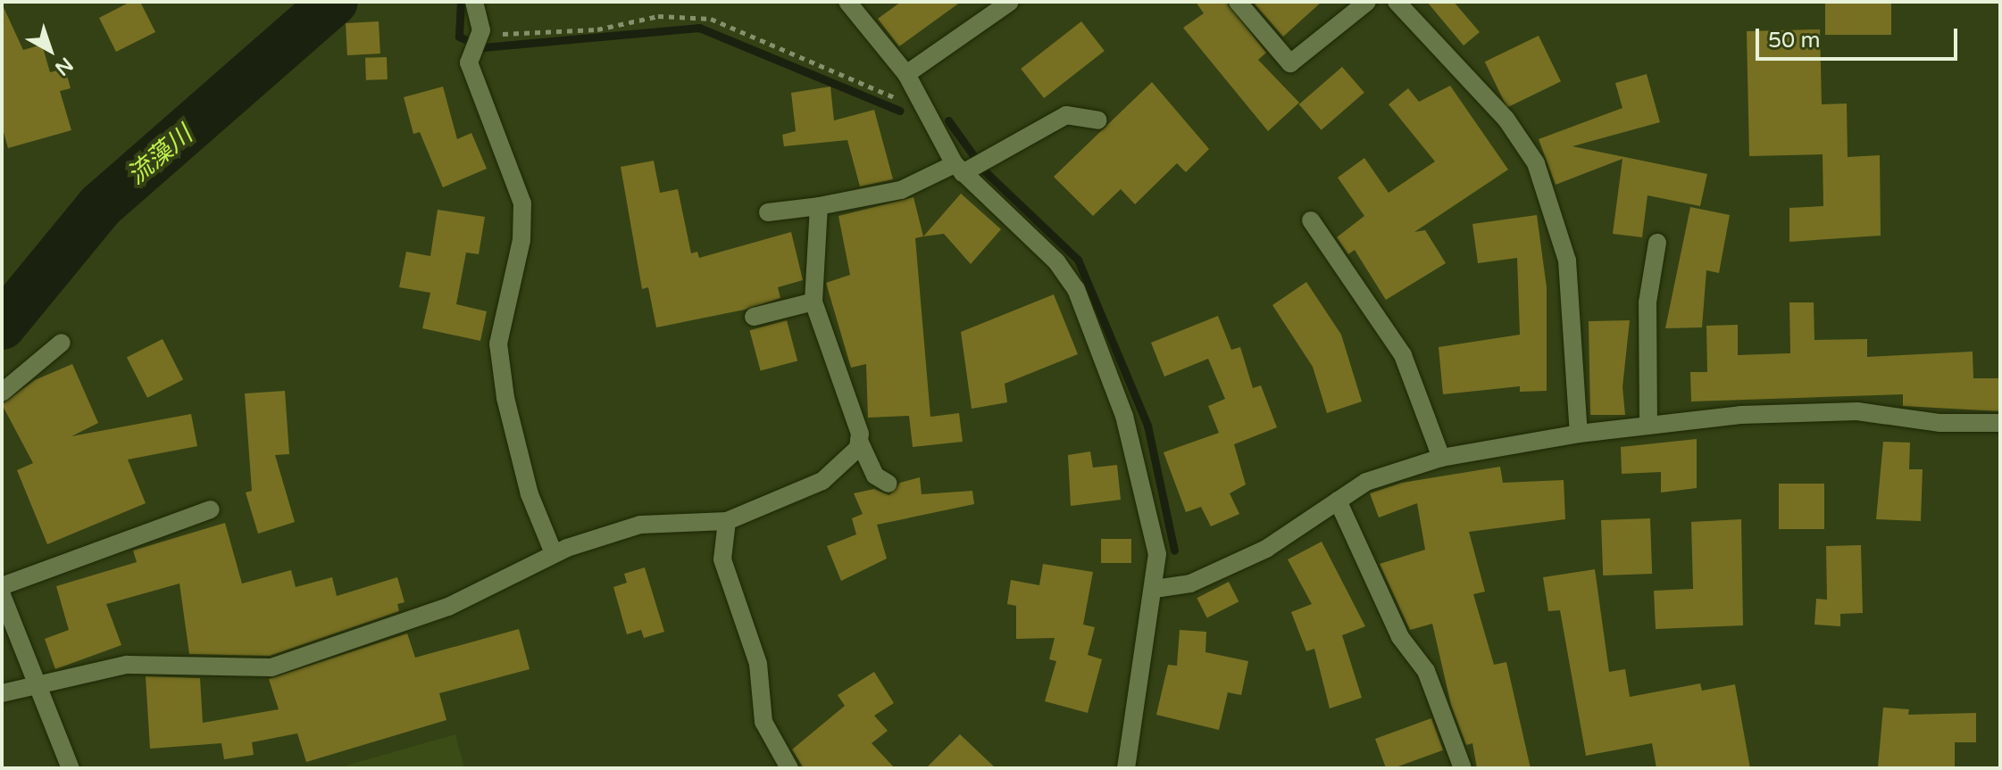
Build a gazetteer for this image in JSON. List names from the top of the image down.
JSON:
{
  "water": ["流藻川"],
  "scale_bar": "50 m",
  "north": "bottom right"
}
